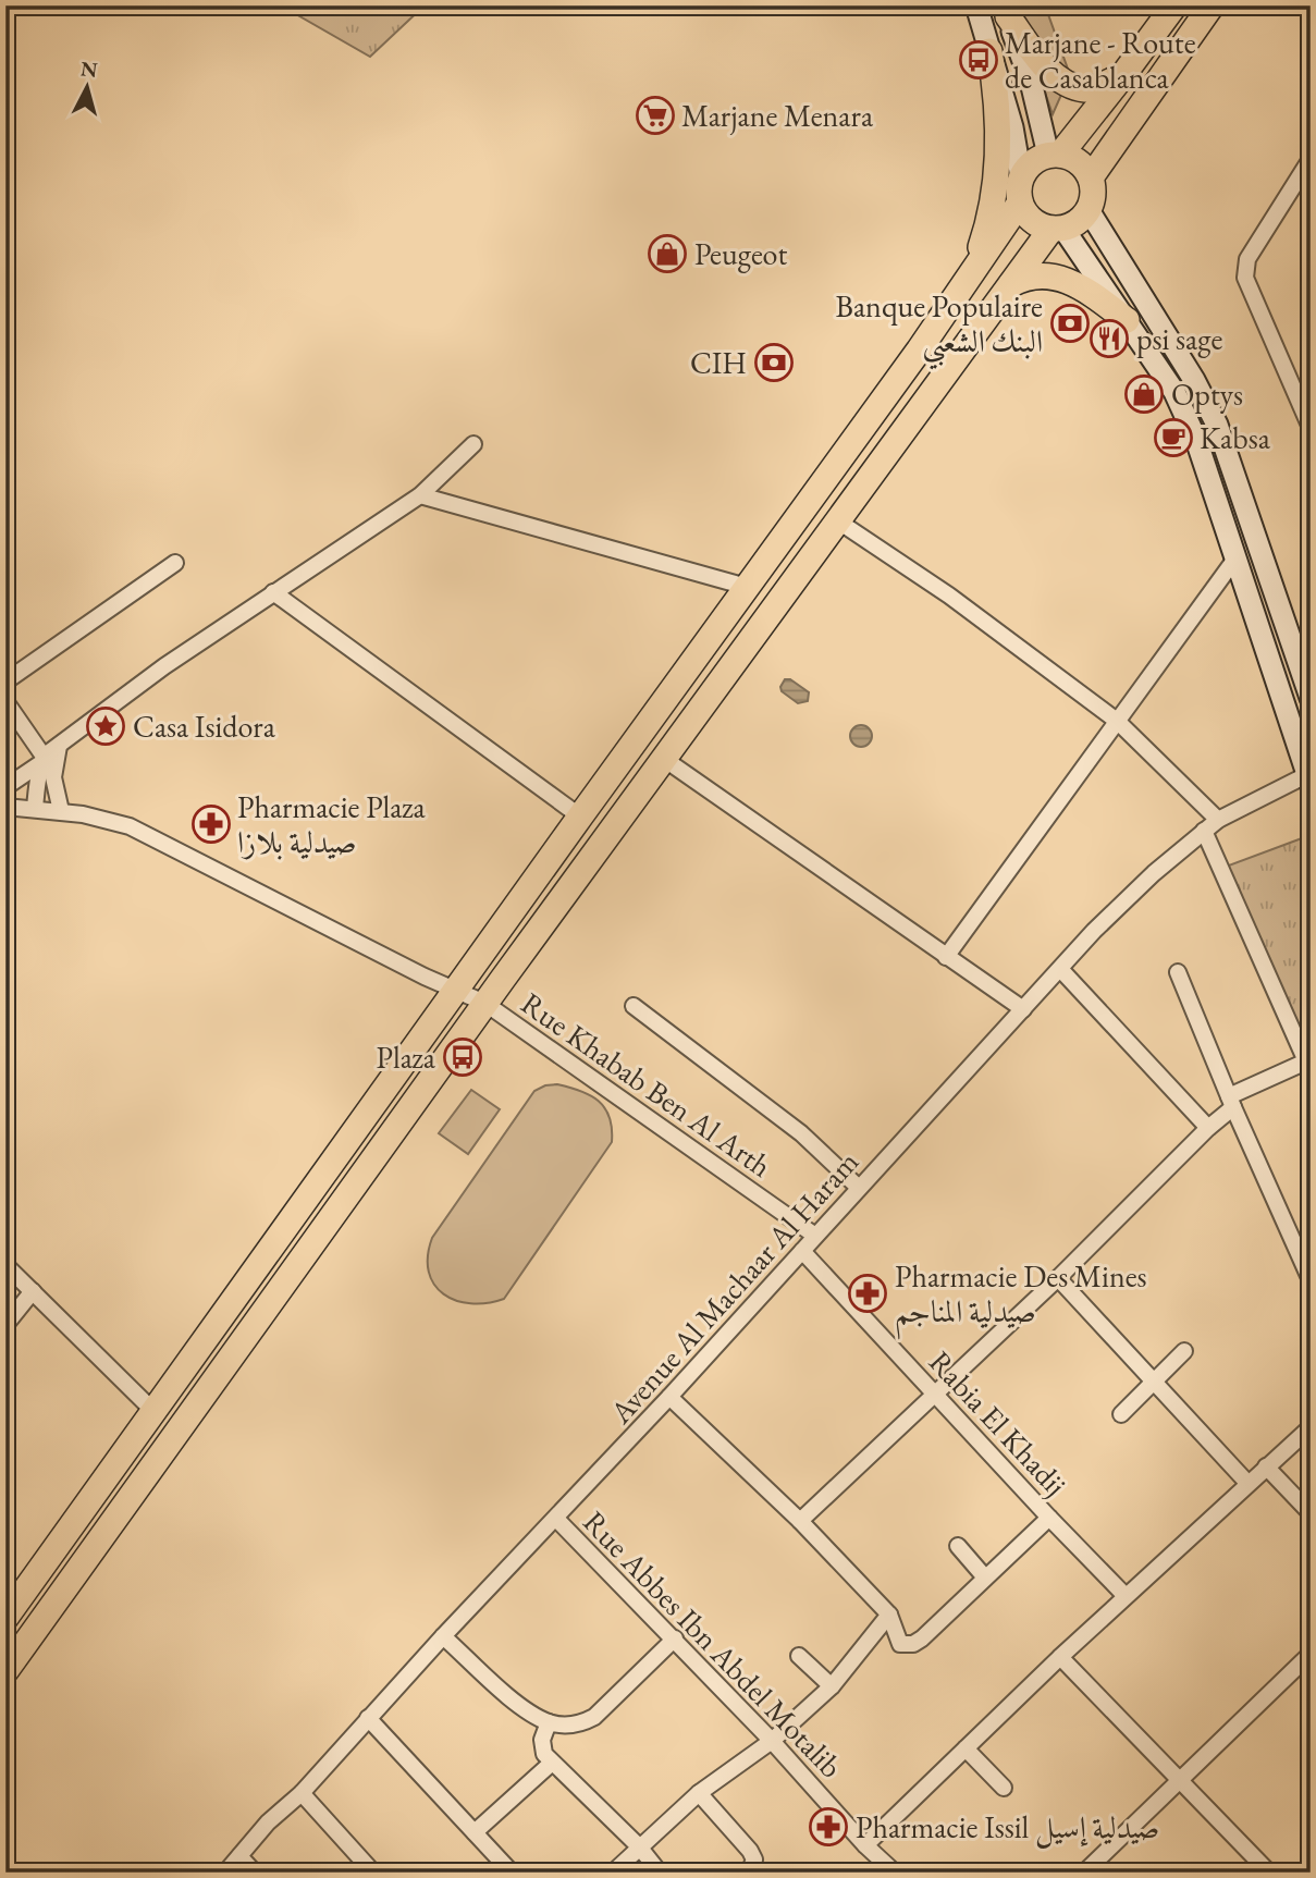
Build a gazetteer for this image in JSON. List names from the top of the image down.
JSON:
{
  "streets": {
    "street": [
      "Rue Khabab Ben Al Arth",
      "Avenue Al Machaar Al Haram",
      "Rabia El Khadij",
      "Rue Abbes Ibn Abdel Motalib"
    ]
  },
  "crossings": [
    ["Rue Khabab Ben Al Arth", "Avenue Al Machaar Al Haram"],
    ["Avenue Al Machaar Al Haram", "Rabia El Khadij"],
    ["Avenue Al Machaar Al Haram", "Rue Abbes Ibn Abdel Motalib"]
  ],
  "places": {
    "bus stop": ["Marjane - Route de Casablanca", "Plaza"],
    "supermarket": ["Marjane Menara"],
    "shop": ["Peugeot", "Optys"],
    "bank": ["Banque Populaire البنك الشعبي", "CIH"],
    "restaurant": ["psi sage"],
    "cafe": ["Kabsa"],
    "place": ["Casa Isidora"],
    "pharmacy": ["Pharmacie Plaza صيدلية بلازا", "Pharmacie Des Mines صيدلية المناجم", "Pharmacie Issil صيدلية إسيل"]
  },
  "north": "top"
}
